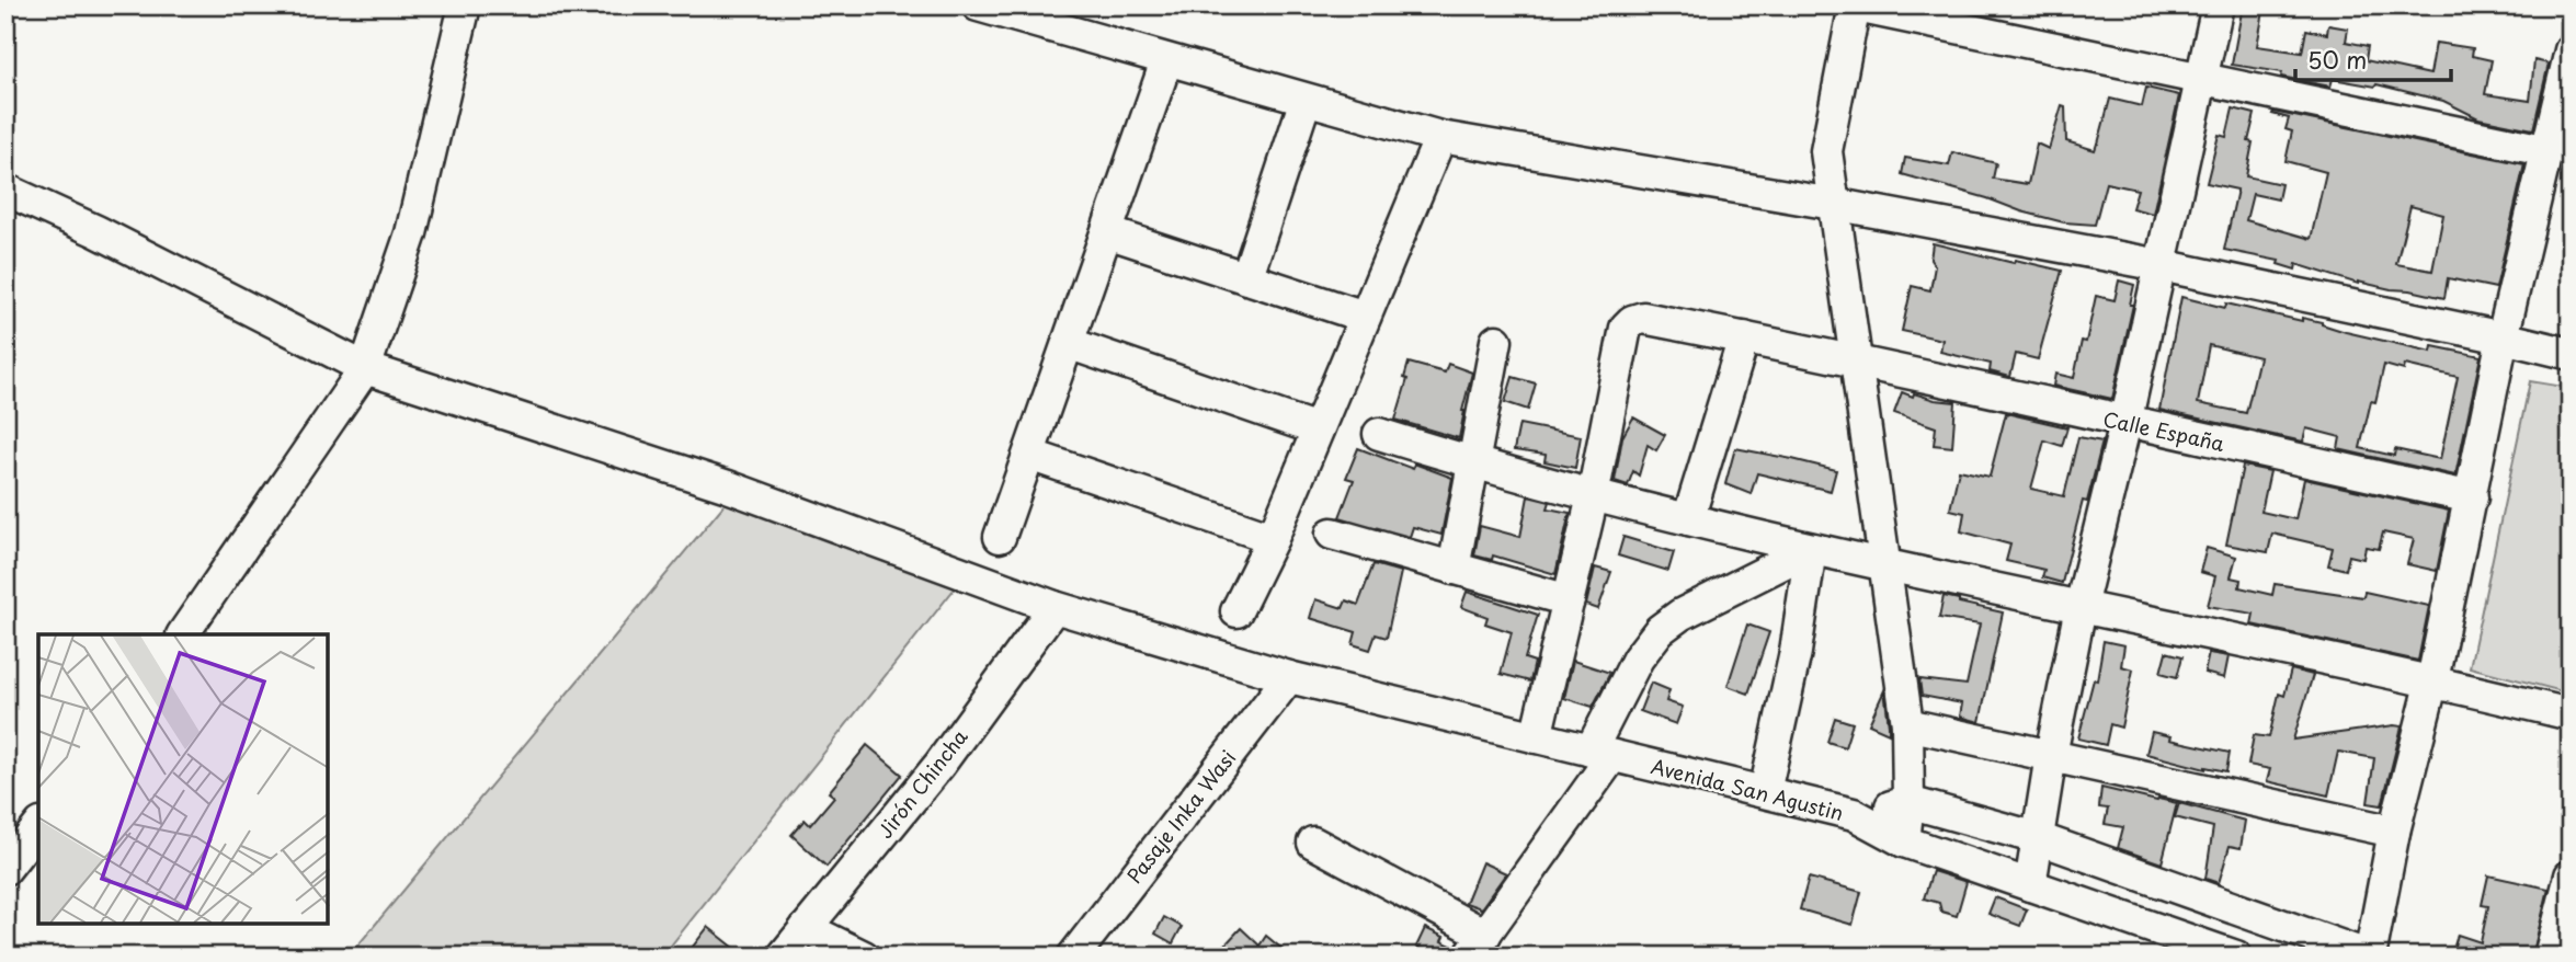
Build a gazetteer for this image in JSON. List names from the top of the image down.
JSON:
{
  "streets": {
    "street": [
      "Calle España",
      "Jirón Chincha",
      "Avenida San Agustin",
      "Pasaje Inka Wasi"
    ]
  },
  "crossings": [
    ["Calle España", "Avenida San Agustin"],
    ["Jirón Chincha", "Avenida San Agustin"],
    ["Avenida San Agustin", "Pasaje Inka Wasi"]
  ],
  "scale_bar": "50 m"
}
